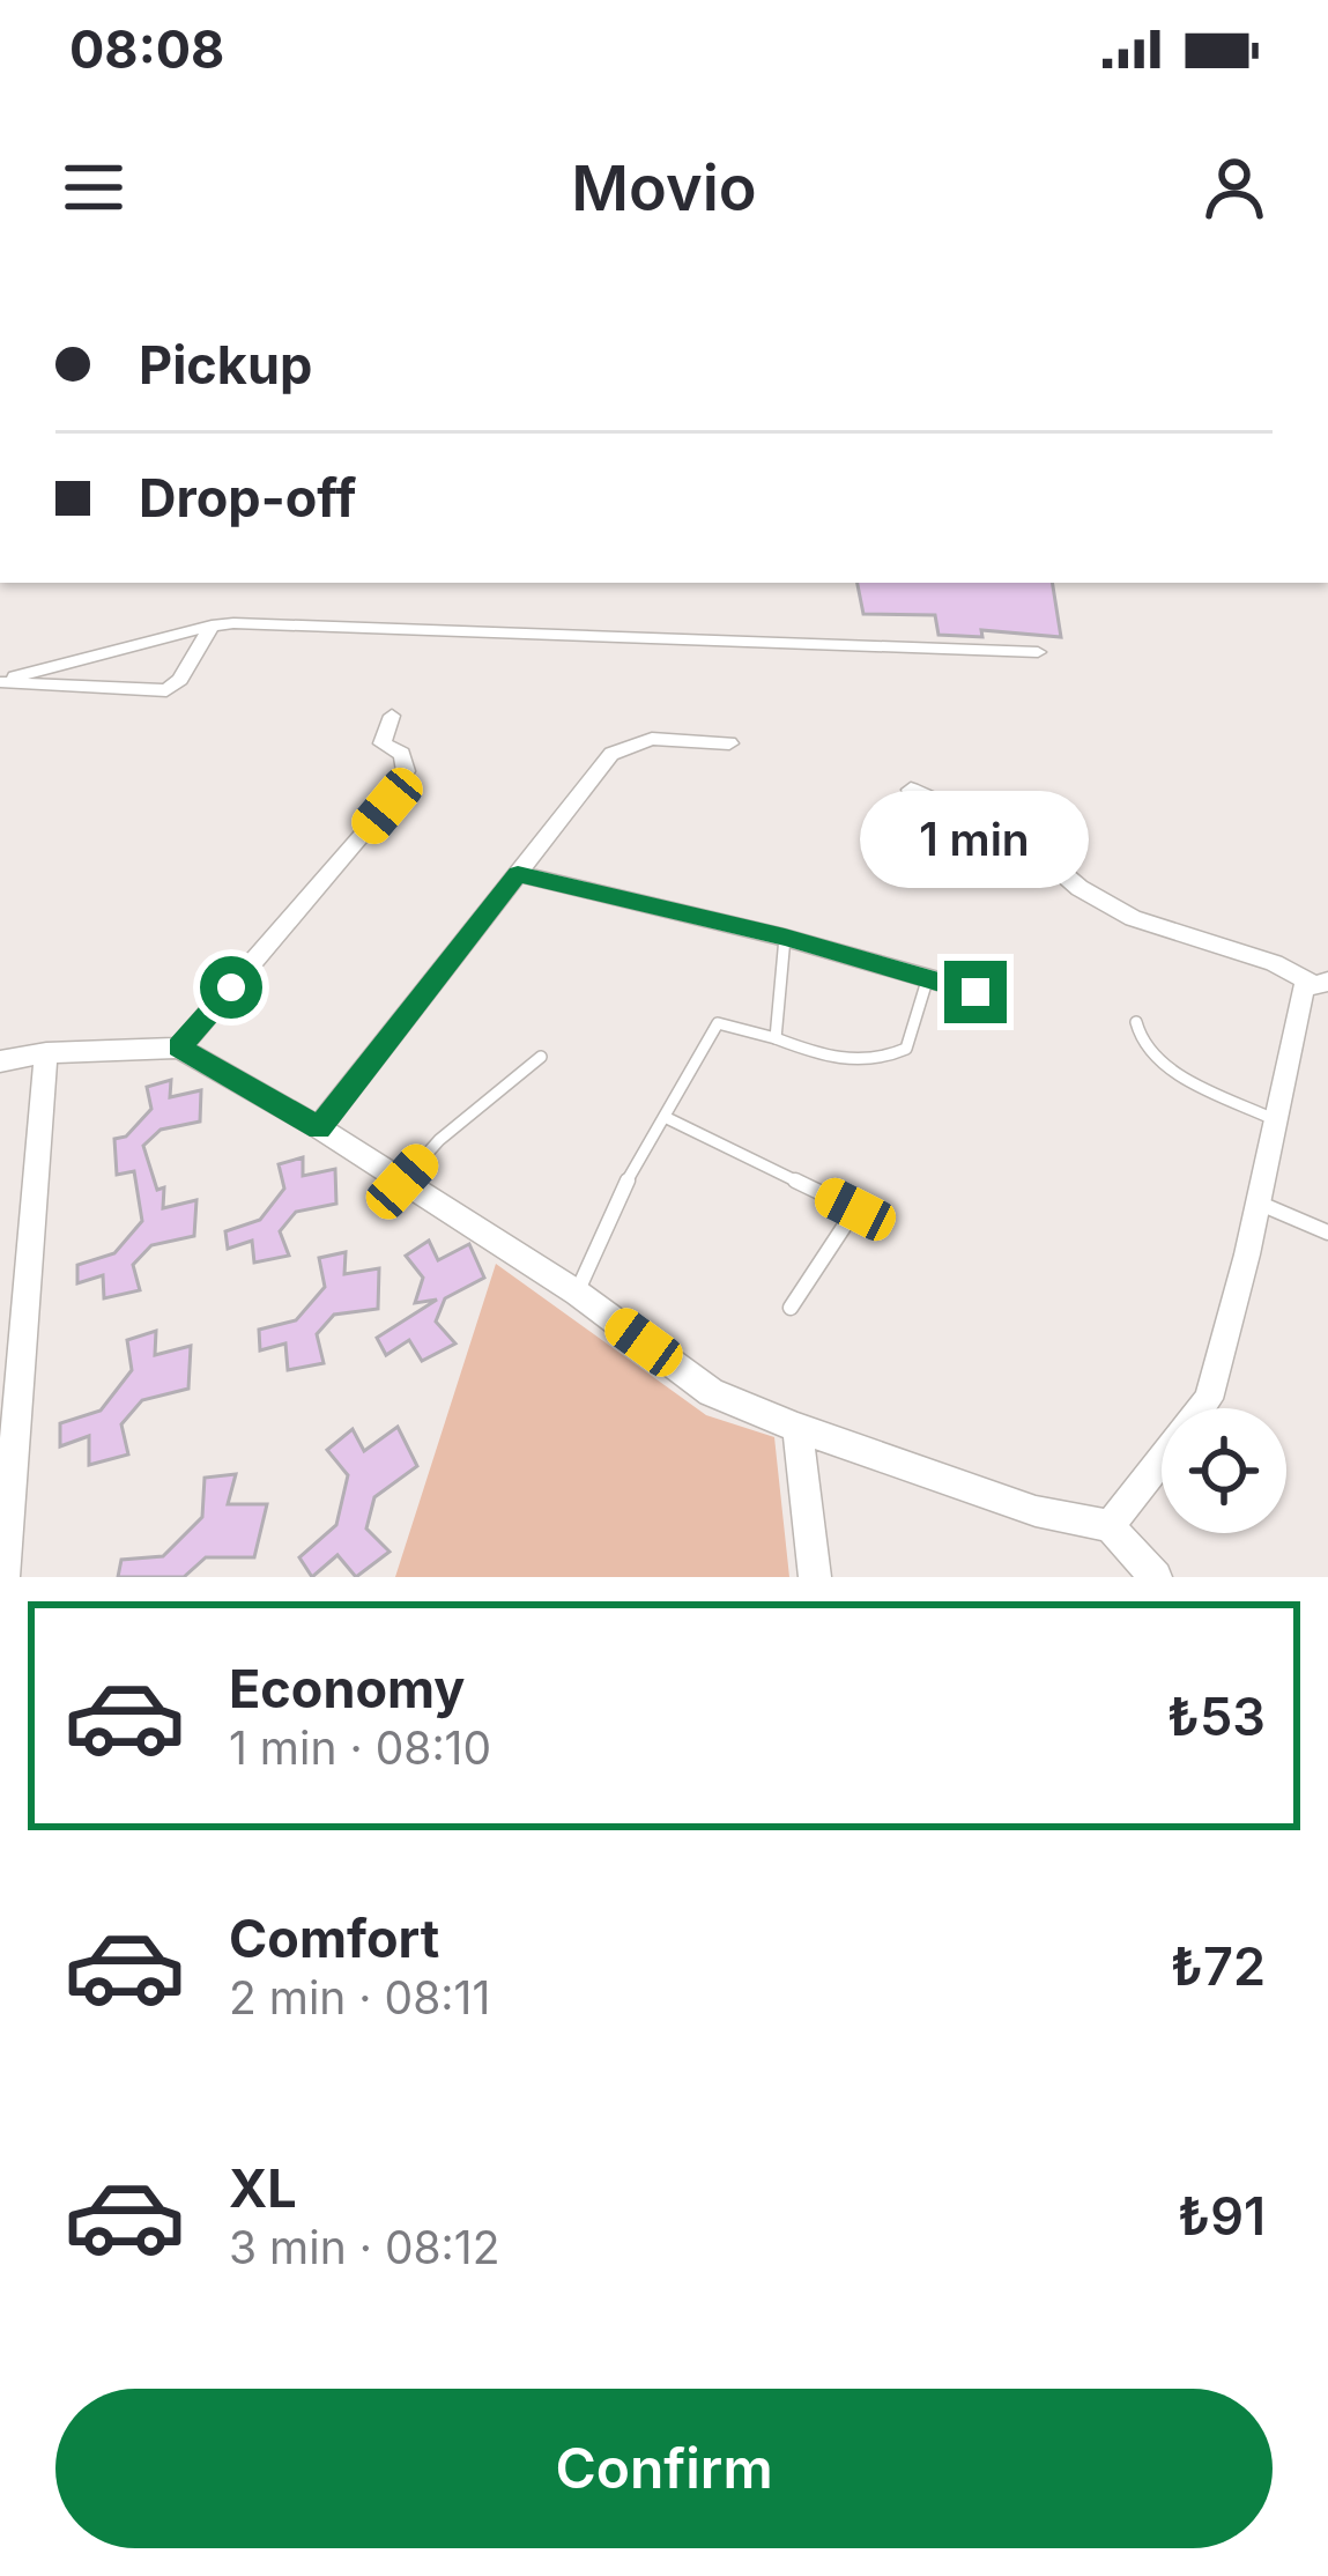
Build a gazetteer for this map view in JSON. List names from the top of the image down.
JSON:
{
  "page": {
    "status": "08:08",
    "header": "Movio",
    "banner": ["Pickup", "Drop-off"],
    "bubble": "1 min",
    "list": [
      {
        "name": "Economy",
        "note": "1 min · 08:10",
        "value": "₺53"
      },
      {
        "name": "Comfort",
        "note": "2 min · 08:11",
        "value": "₺72"
      },
      {
        "name": "XL",
        "note": "3 min · 08:12",
        "value": "₺91"
      }
    ],
    "buttons": "Confirm"
  }
}
